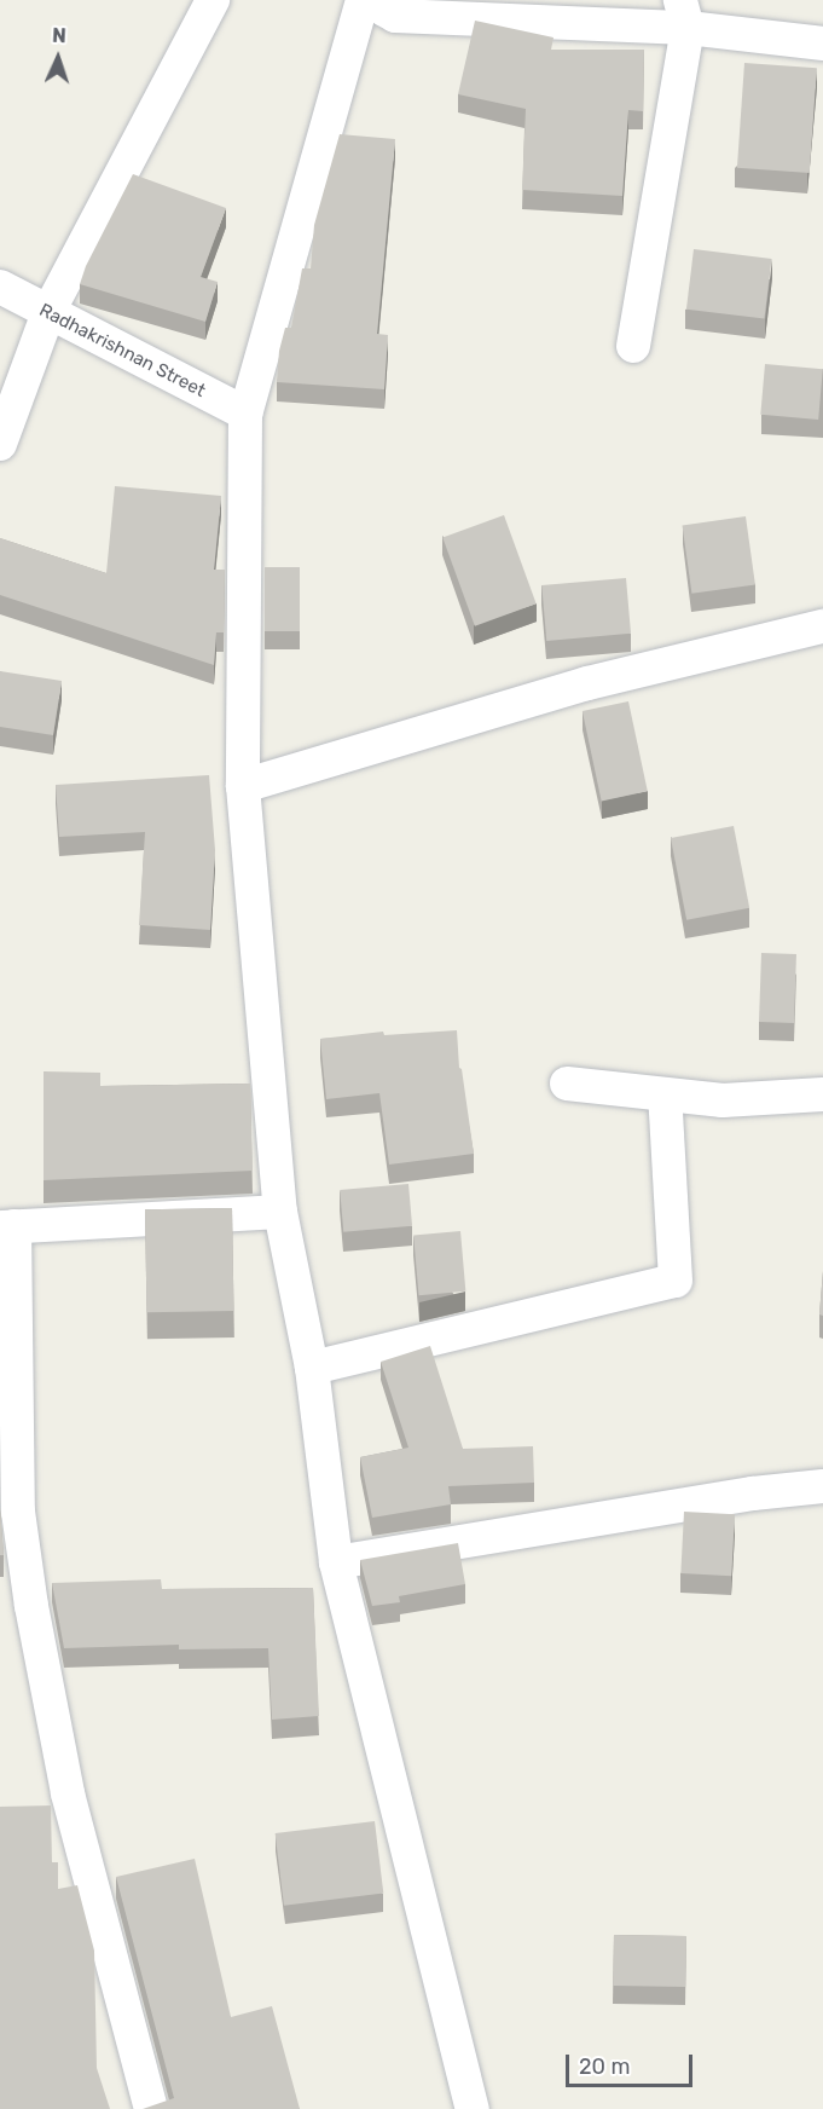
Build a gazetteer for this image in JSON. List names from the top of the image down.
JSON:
{
  "streets": {
    "street": ["Radhakrishnan Street"]
  },
  "scale_bar": "20 m",
  "north": "top"
}
